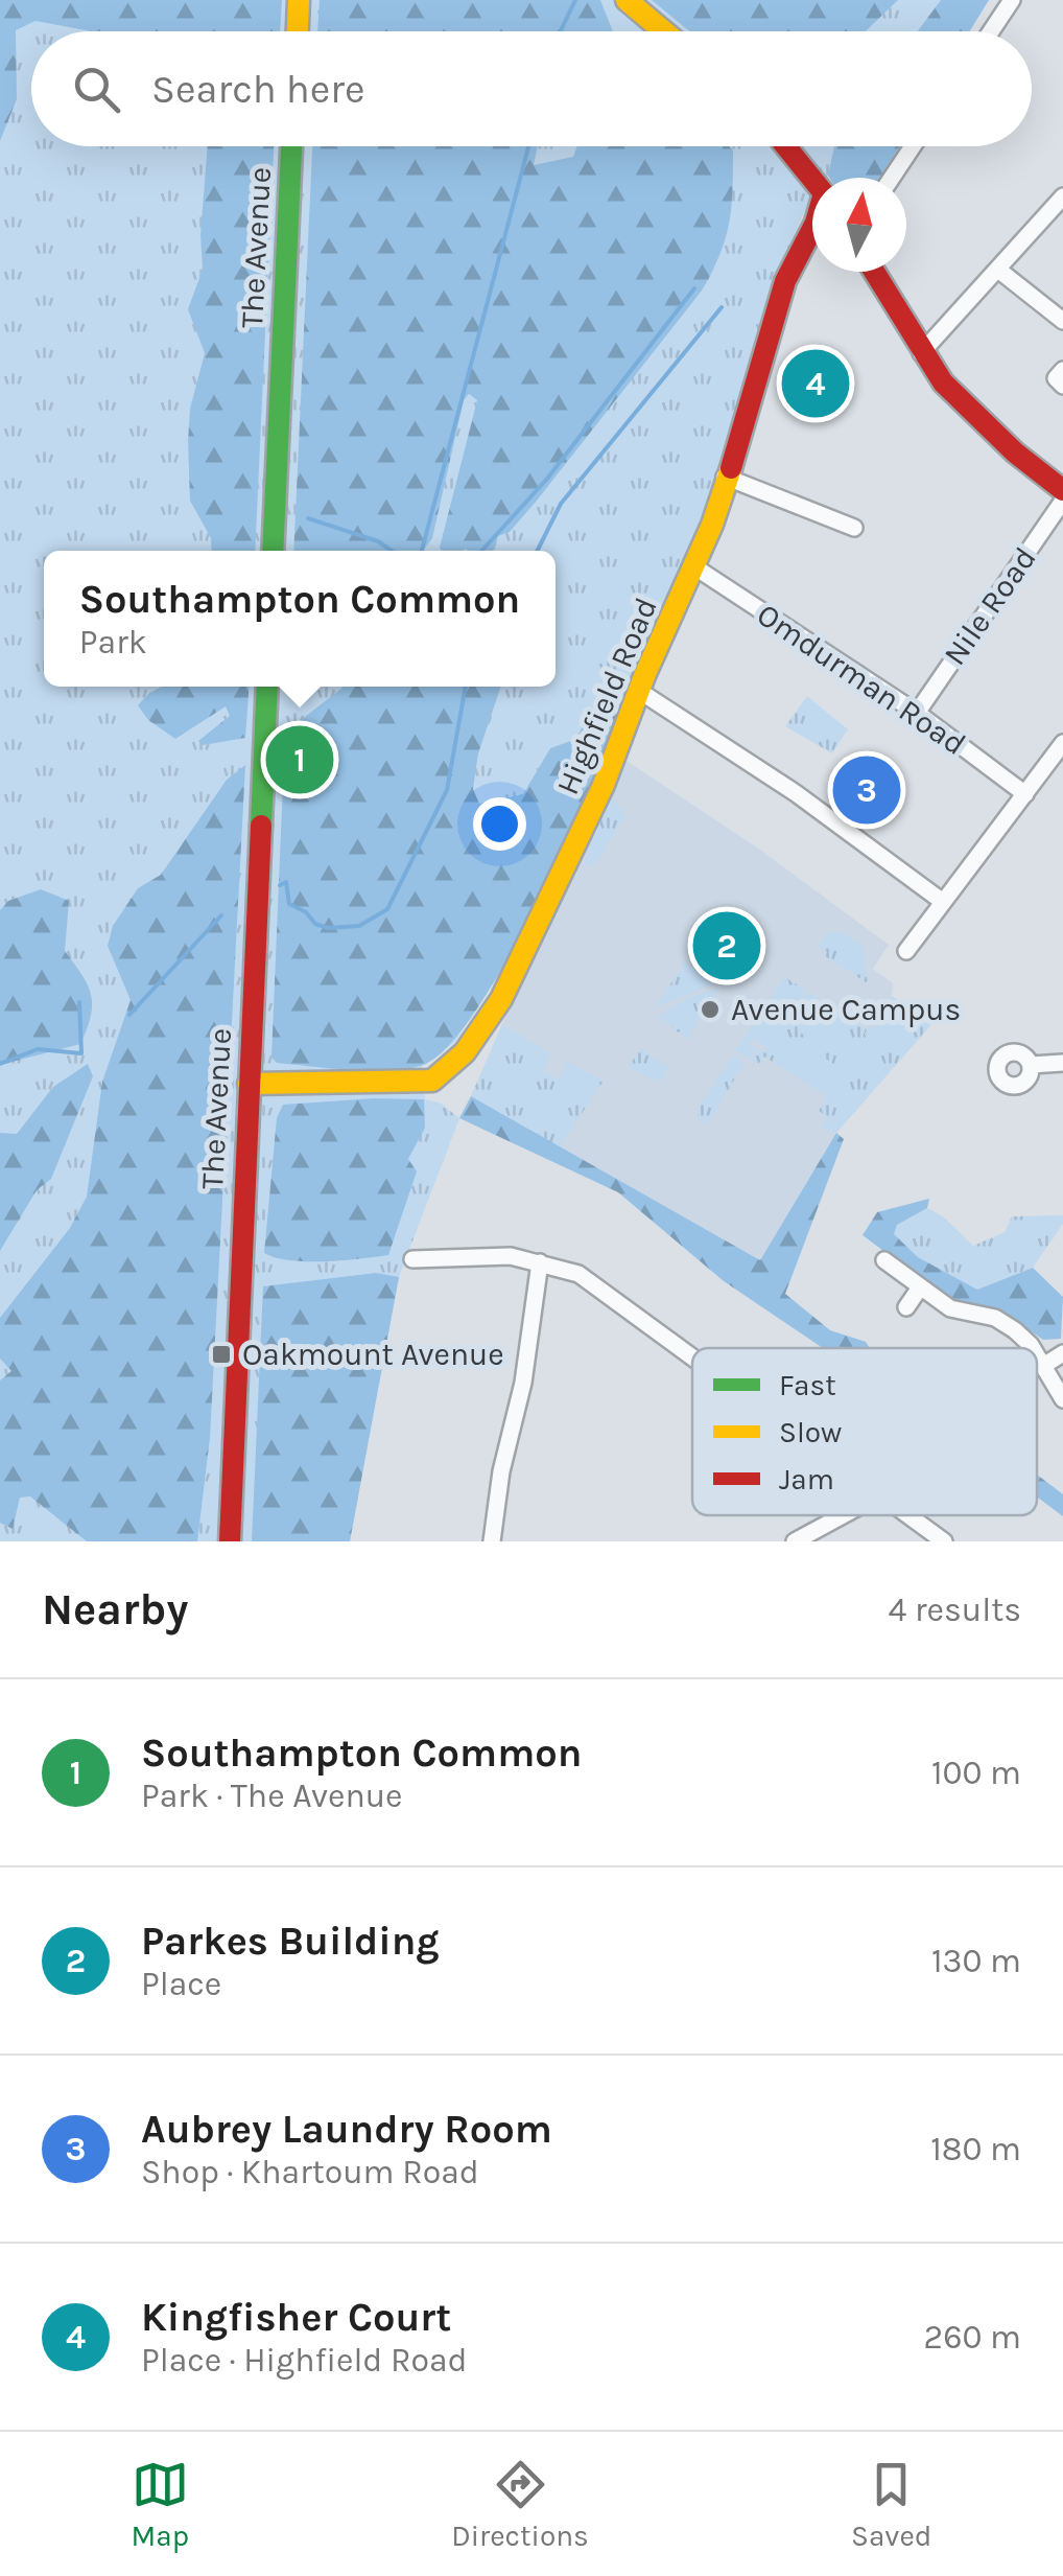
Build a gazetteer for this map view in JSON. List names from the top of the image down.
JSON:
{
  "streets": {
    "main road": ["The Avenue", "Highfield Road"],
    "street": ["Nile Road", "Omdurman Road"]
  },
  "crossings": [
    ["The Avenue", "Highfield Road"],
    ["Nile Road", "Omdurman Road"],
    ["Omdurman Road", "Highfield Road"]
  ],
  "places": {
    "other": ["Avenue Campus"],
    "transit": ["Oakmount Avenue"]
  },
  "legend": ["Fast", "Slow", "Jam"],
  "north": "top",
  "page": {
    "search": "Search here",
    "pins": [
      "4",
      "1",
      "3",
      "2"
    ],
    "popup": ["Southampton Common", "Park"],
    "heading": ["Nearby", "4 results"],
    "list": [
      {
        "mark": "1",
        "name": "Southampton Common",
        "note": "Park · The Avenue",
        "value": "100 m"
      },
      {
        "mark": "2",
        "name": "Parkes Building",
        "note": "Place",
        "value": "130 m"
      },
      {
        "mark": "3",
        "name": "Aubrey Laundry Room",
        "note": "Shop · Khartoum Road",
        "value": "180 m"
      },
      {
        "mark": "4",
        "name": "Kingfisher Court",
        "note": "Place · Highfield Road",
        "value": "260 m"
      }
    ],
    "nav": ["Map", "Directions", "Saved"]
  }
}
